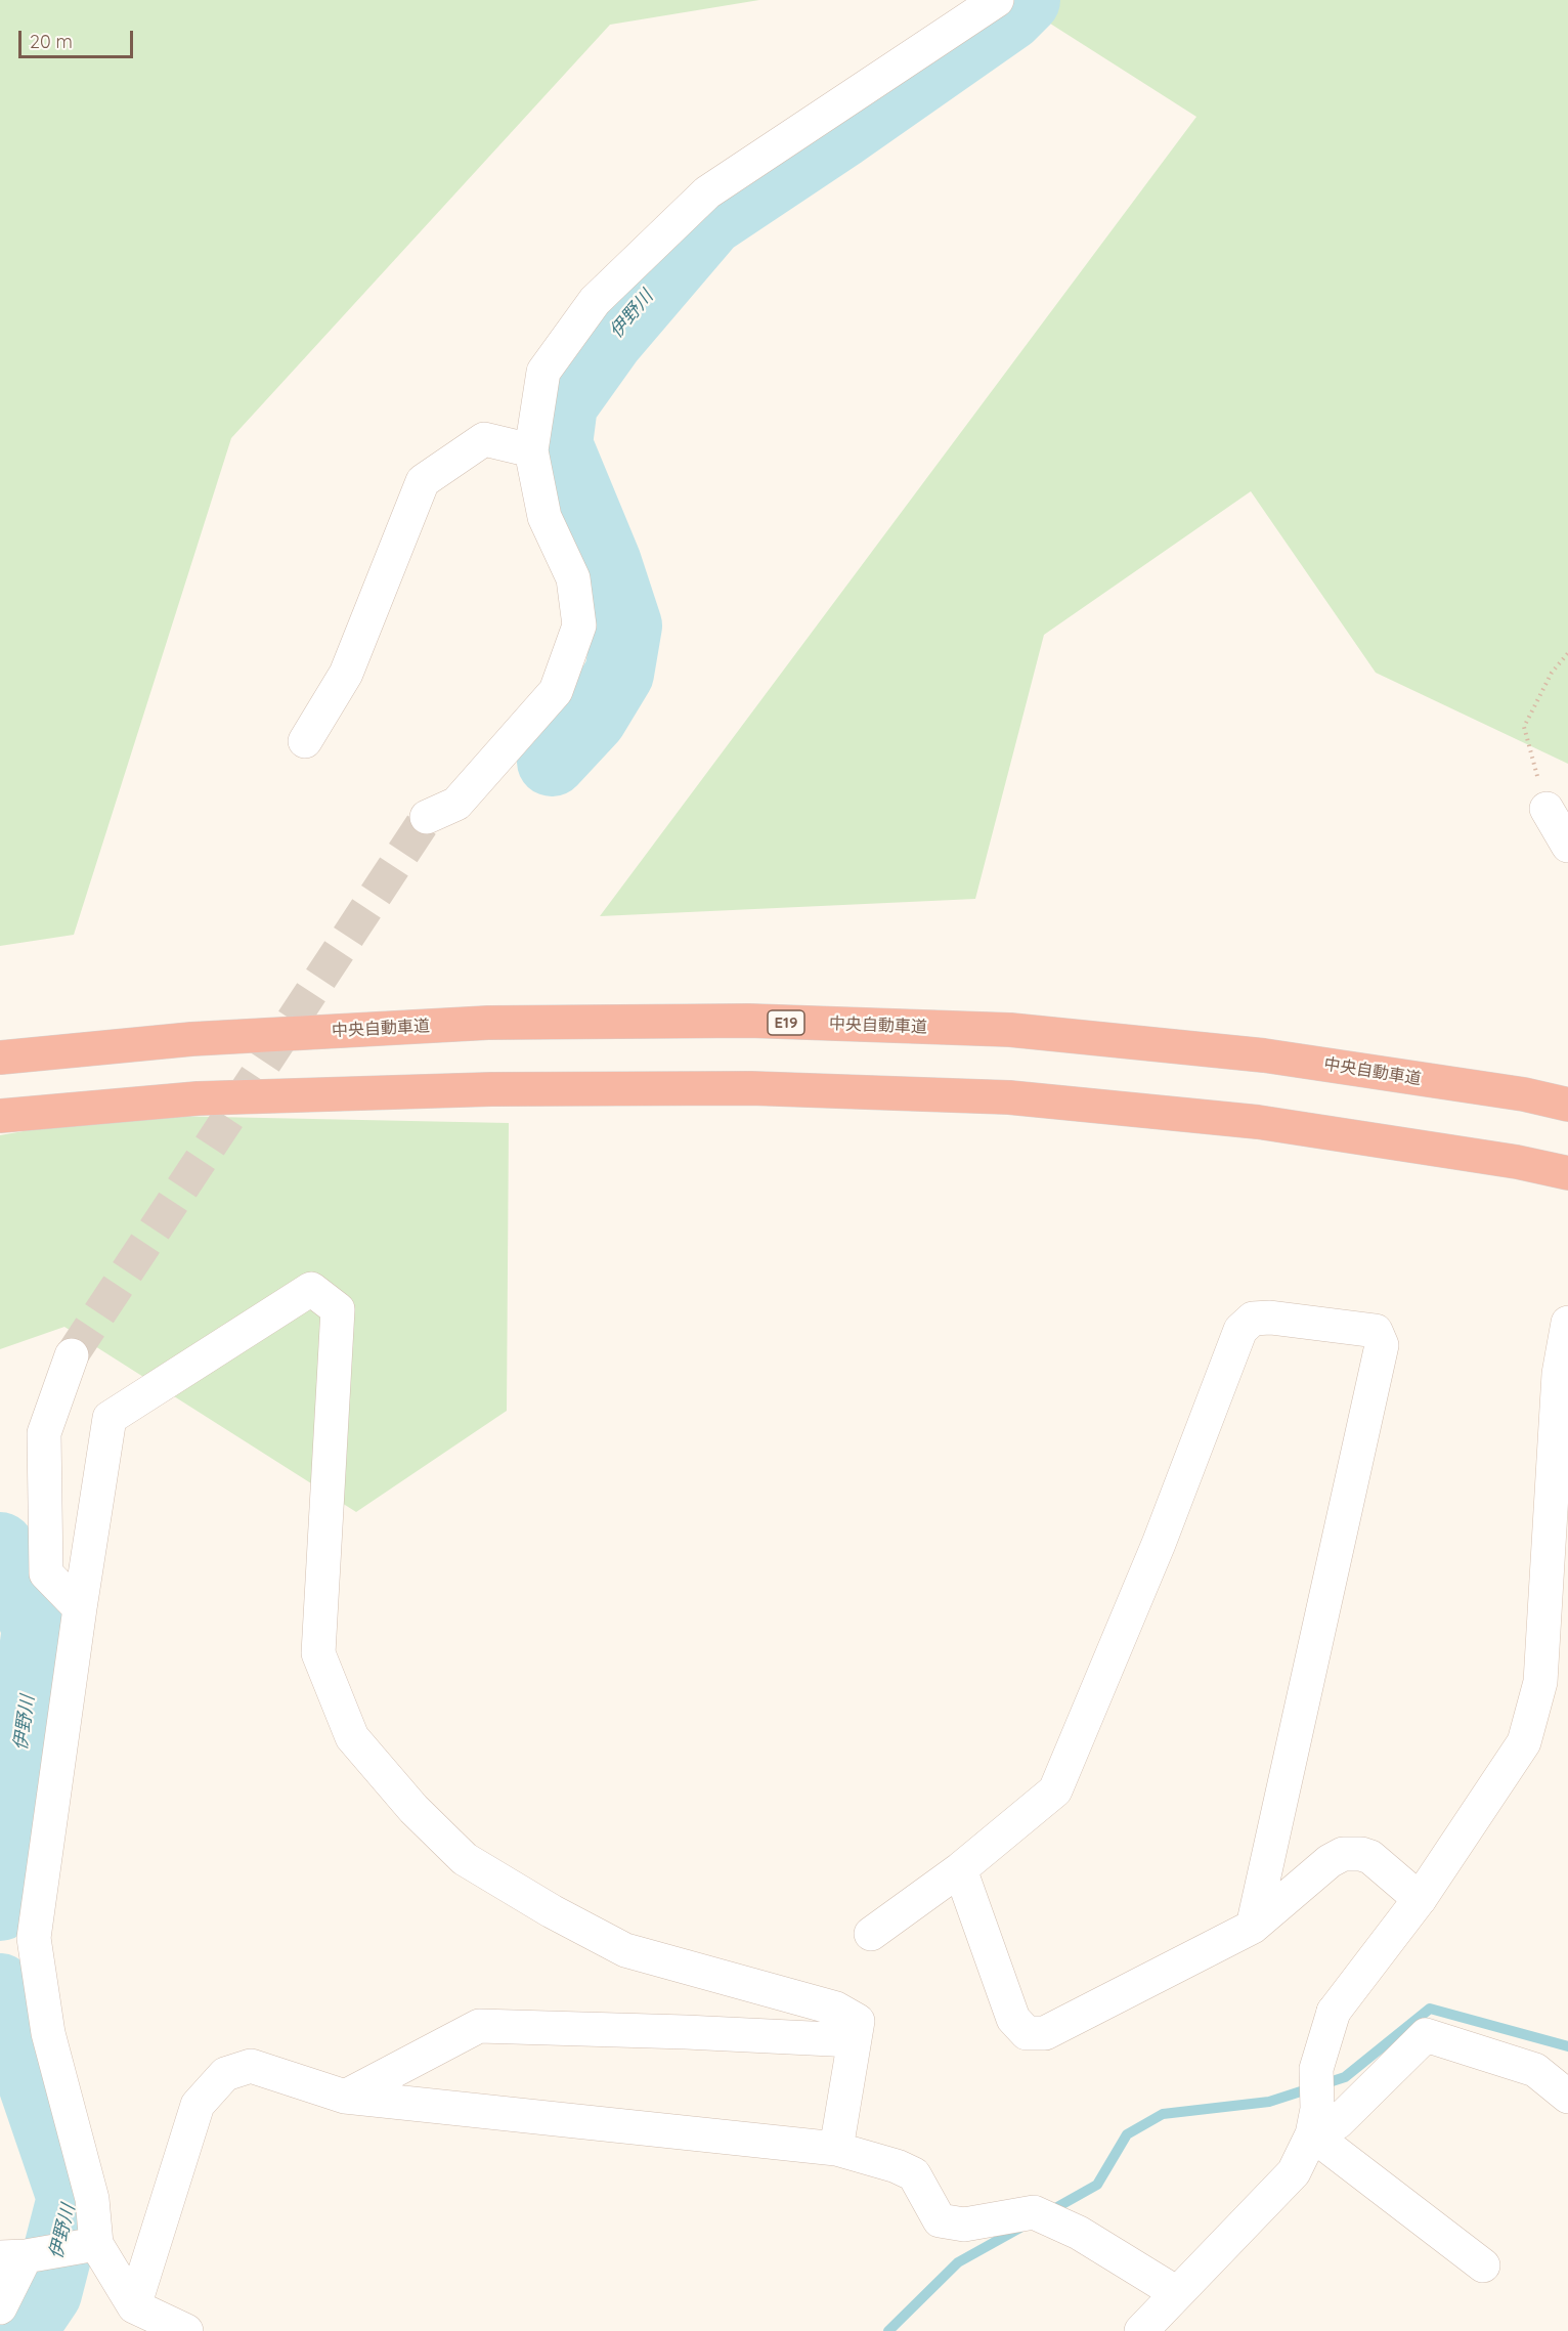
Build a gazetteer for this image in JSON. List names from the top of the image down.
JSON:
{
  "streets": {
    "highway": ["E19", "中央自動車道"]
  },
  "water": ["伊野川"],
  "scale_bar": "20 m"
}
